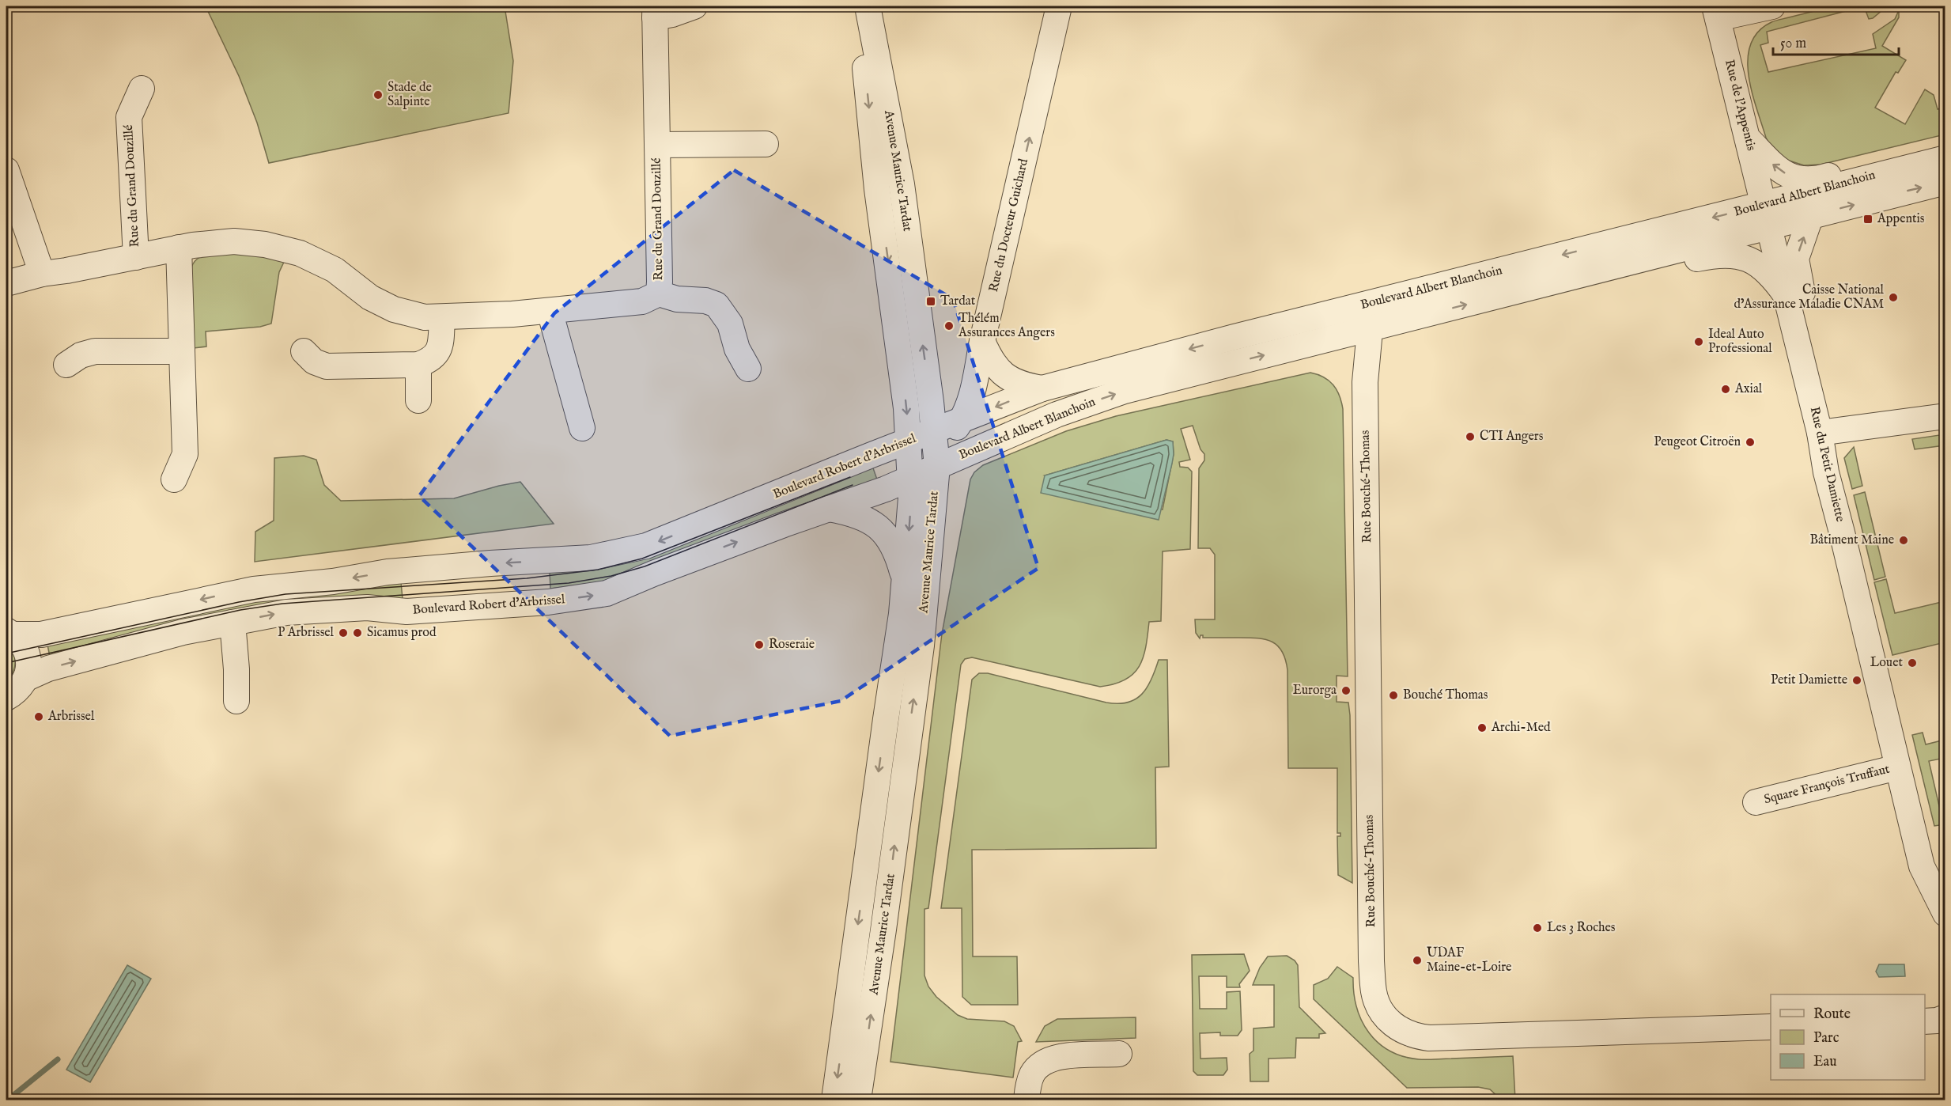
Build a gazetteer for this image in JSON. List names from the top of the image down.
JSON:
{
  "streets": {
    "street": [
      "Rue de l'Appentis",
      "Avenue Maurice Tardat",
      "Rue du Grand Douzillé",
      "Boulevard Albert Blanchoin",
      "Rue du Docteur Guichard",
      "Rue du Petit Damiette",
      "Boulevard Robert d'Arbrissel",
      "Rue Bouché-Thomas",
      "Square François Truffaut"
    ]
  },
  "crossings": [
    ["Rue de l'Appentis", "Boulevard Albert Blanchoin"],
    ["Rue de l'Appentis", "Rue du Petit Damiette"],
    ["Avenue Maurice Tardat", "Boulevard Albert Blanchoin"],
    ["Avenue Maurice Tardat", "Rue du Docteur Guichard"],
    ["Avenue Maurice Tardat", "Boulevard Robert d'Arbrissel"],
    ["Boulevard Albert Blanchoin", "Rue du Docteur Guichard"],
    ["Boulevard Albert Blanchoin", "Rue du Petit Damiette"],
    ["Boulevard Albert Blanchoin", "Boulevard Robert d'Arbrissel"],
    ["Boulevard Albert Blanchoin", "Rue Bouché-Thomas"],
    ["Rue du Docteur Guichard", "Boulevard Robert d'Arbrissel"],
    ["Rue du Petit Damiette", "Square François Truffaut"]
  ],
  "one_way": ["Rue du Docteur Guichard"],
  "places": {
    "other": [
      "Stade de Salpinte",
      "Caisse National d’Assurance Maladie CNAM",
      "Thélém Assurances Angers",
      "Ideal Auto Professional",
      "Axial",
      "CTI Angers",
      "Peugeot Citroën",
      "Bâtiment Maine",
      "P Arbrissel",
      "Sicamus prod",
      "Roseraie",
      "Louet",
      "Petit Damiette",
      "Eurorga",
      "Bouché Thomas",
      "Arbrissel",
      "Archi-Med",
      "Les 3 Roches",
      "UDAF Maine-et-Loire"
    ],
    "transit": ["Appentis", "Tardat"]
  },
  "legend": ["Route", "Parc", "Eau"],
  "scale_bar": "50 m"
}
